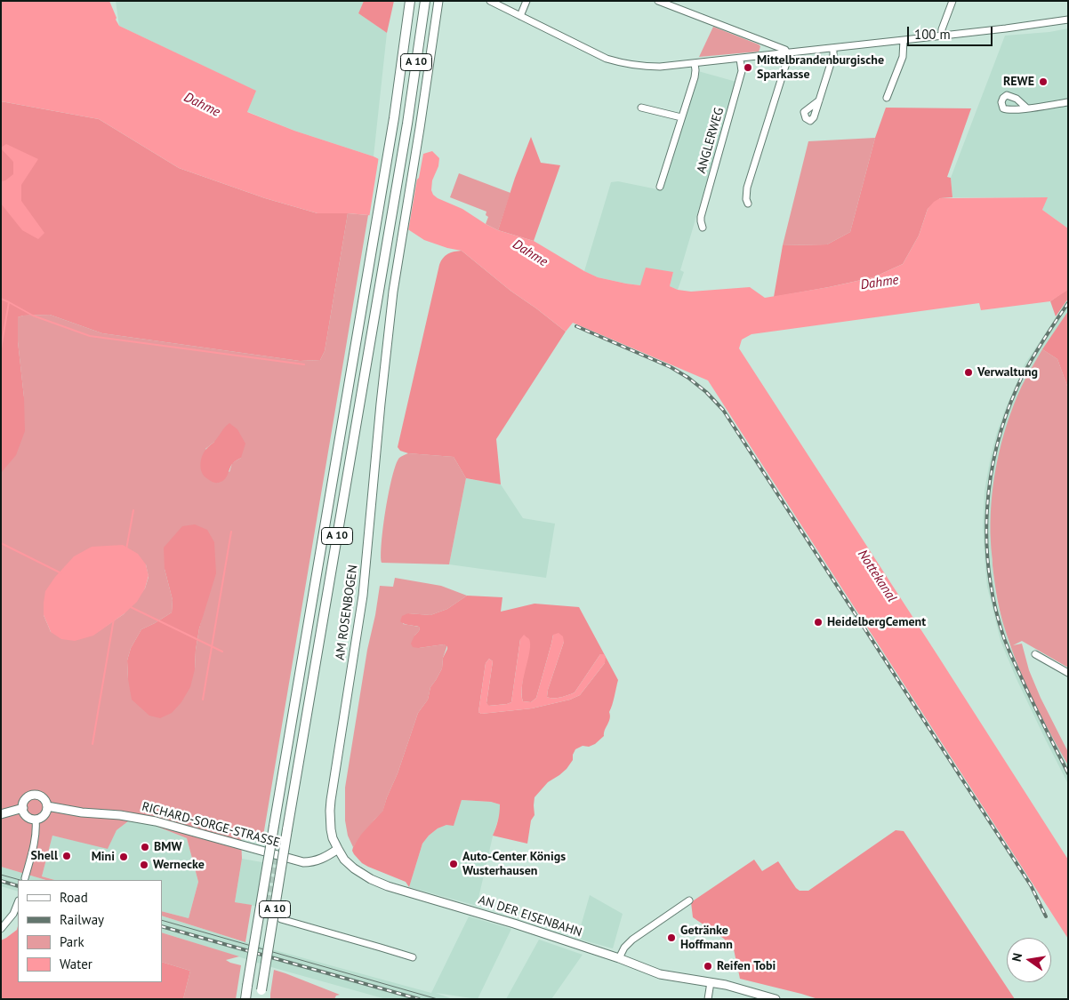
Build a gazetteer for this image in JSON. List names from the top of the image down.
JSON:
{
  "streets": {
    "highway": ["A 10"],
    "main road": ["AM ROSENBOGEN", "RICHARD-SORGE-STRASSE", "AN DER EISENBAHN"],
    "street": ["ANGLERWEG"]
  },
  "crossings": [
    ["AM ROSENBOGEN", "RICHARD-SORGE-STRASSE"],
    ["AM ROSENBOGEN", "AN DER EISENBAHN"],
    ["RICHARD-SORGE-STRASSE", "AN DER EISENBAHN"]
  ],
  "water": ["Dahme", "Nottekanal"],
  "places": [
    "Mittelbrandenburgische Sparkasse",
    "REWE",
    "Verwaltung",
    "HeidelbergCement",
    "BMW",
    "Shell",
    "Mini",
    "Auto-Center Königs Wusterhausen",
    "Wernecke",
    "Getränke Hoffmann",
    "Reifen Tobi"
  ],
  "legend": [
    "Road",
    "Railway",
    "Park",
    "Water"
  ],
  "scale_bar": "100 m",
  "north": "left"
}
